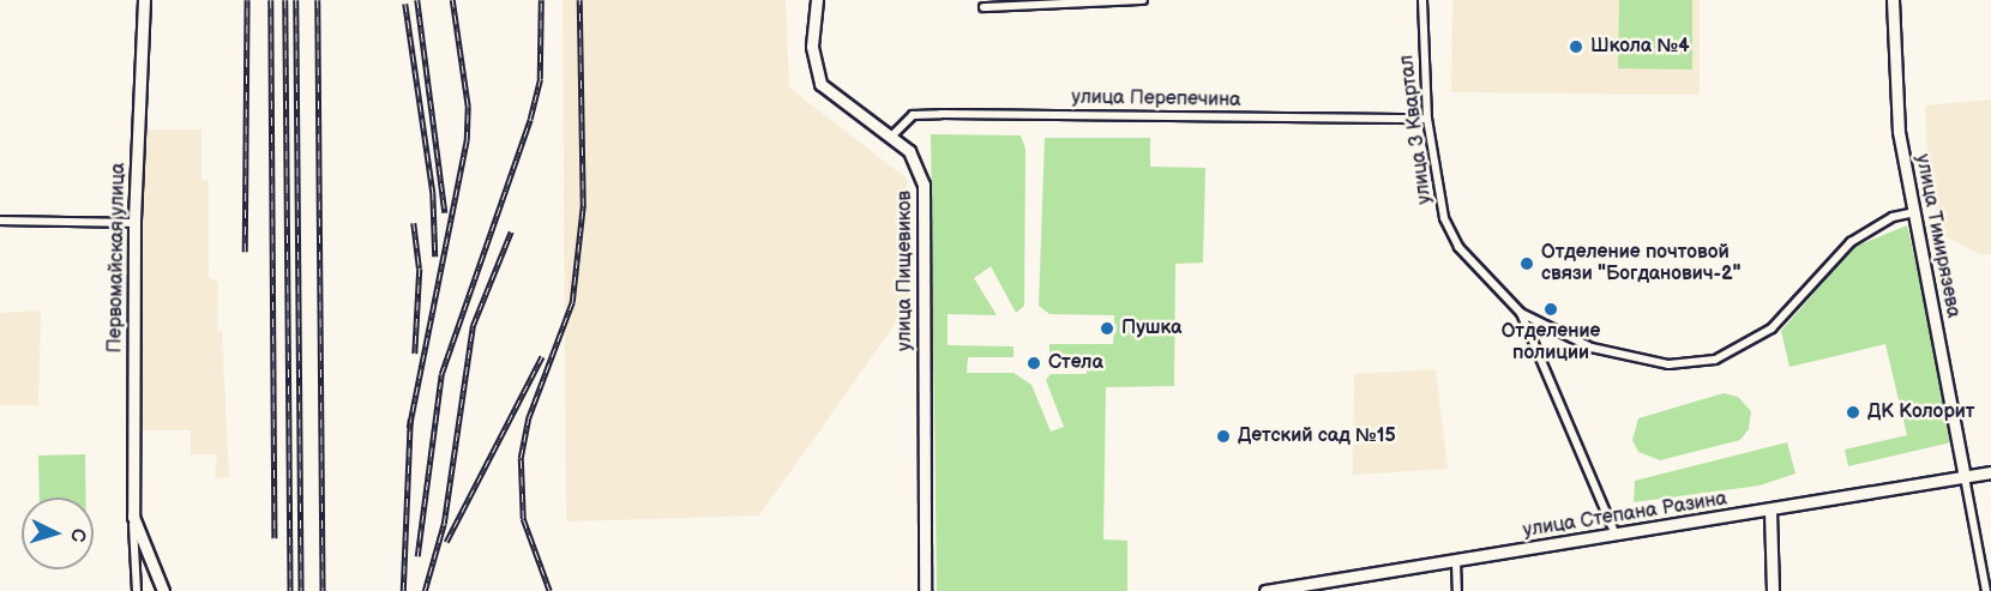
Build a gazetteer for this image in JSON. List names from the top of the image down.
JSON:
{
  "streets": {
    "main road": [
      "улица Тимирязева",
      "Первомайская улица",
      "улица Пищевиков",
      "улица Степана Разина"
    ],
    "street": ["улица Перепечина", "улица 3 Квартал"]
  },
  "crossings": [
    ["улица Перепечина", "улица 3 Квартал"],
    ["улица Перепечина", "улица Пищевиков"],
    ["улица Тимирязева", "улица Степана Разина"]
  ],
  "places": [
    "Школа №4",
    "Отделение почтовой связи \"Богданович-2\"",
    "Отделение полиции",
    "Пушка",
    "Стела",
    "ДК Колорит",
    "Детский сад №15"
  ],
  "north": "right"
}
